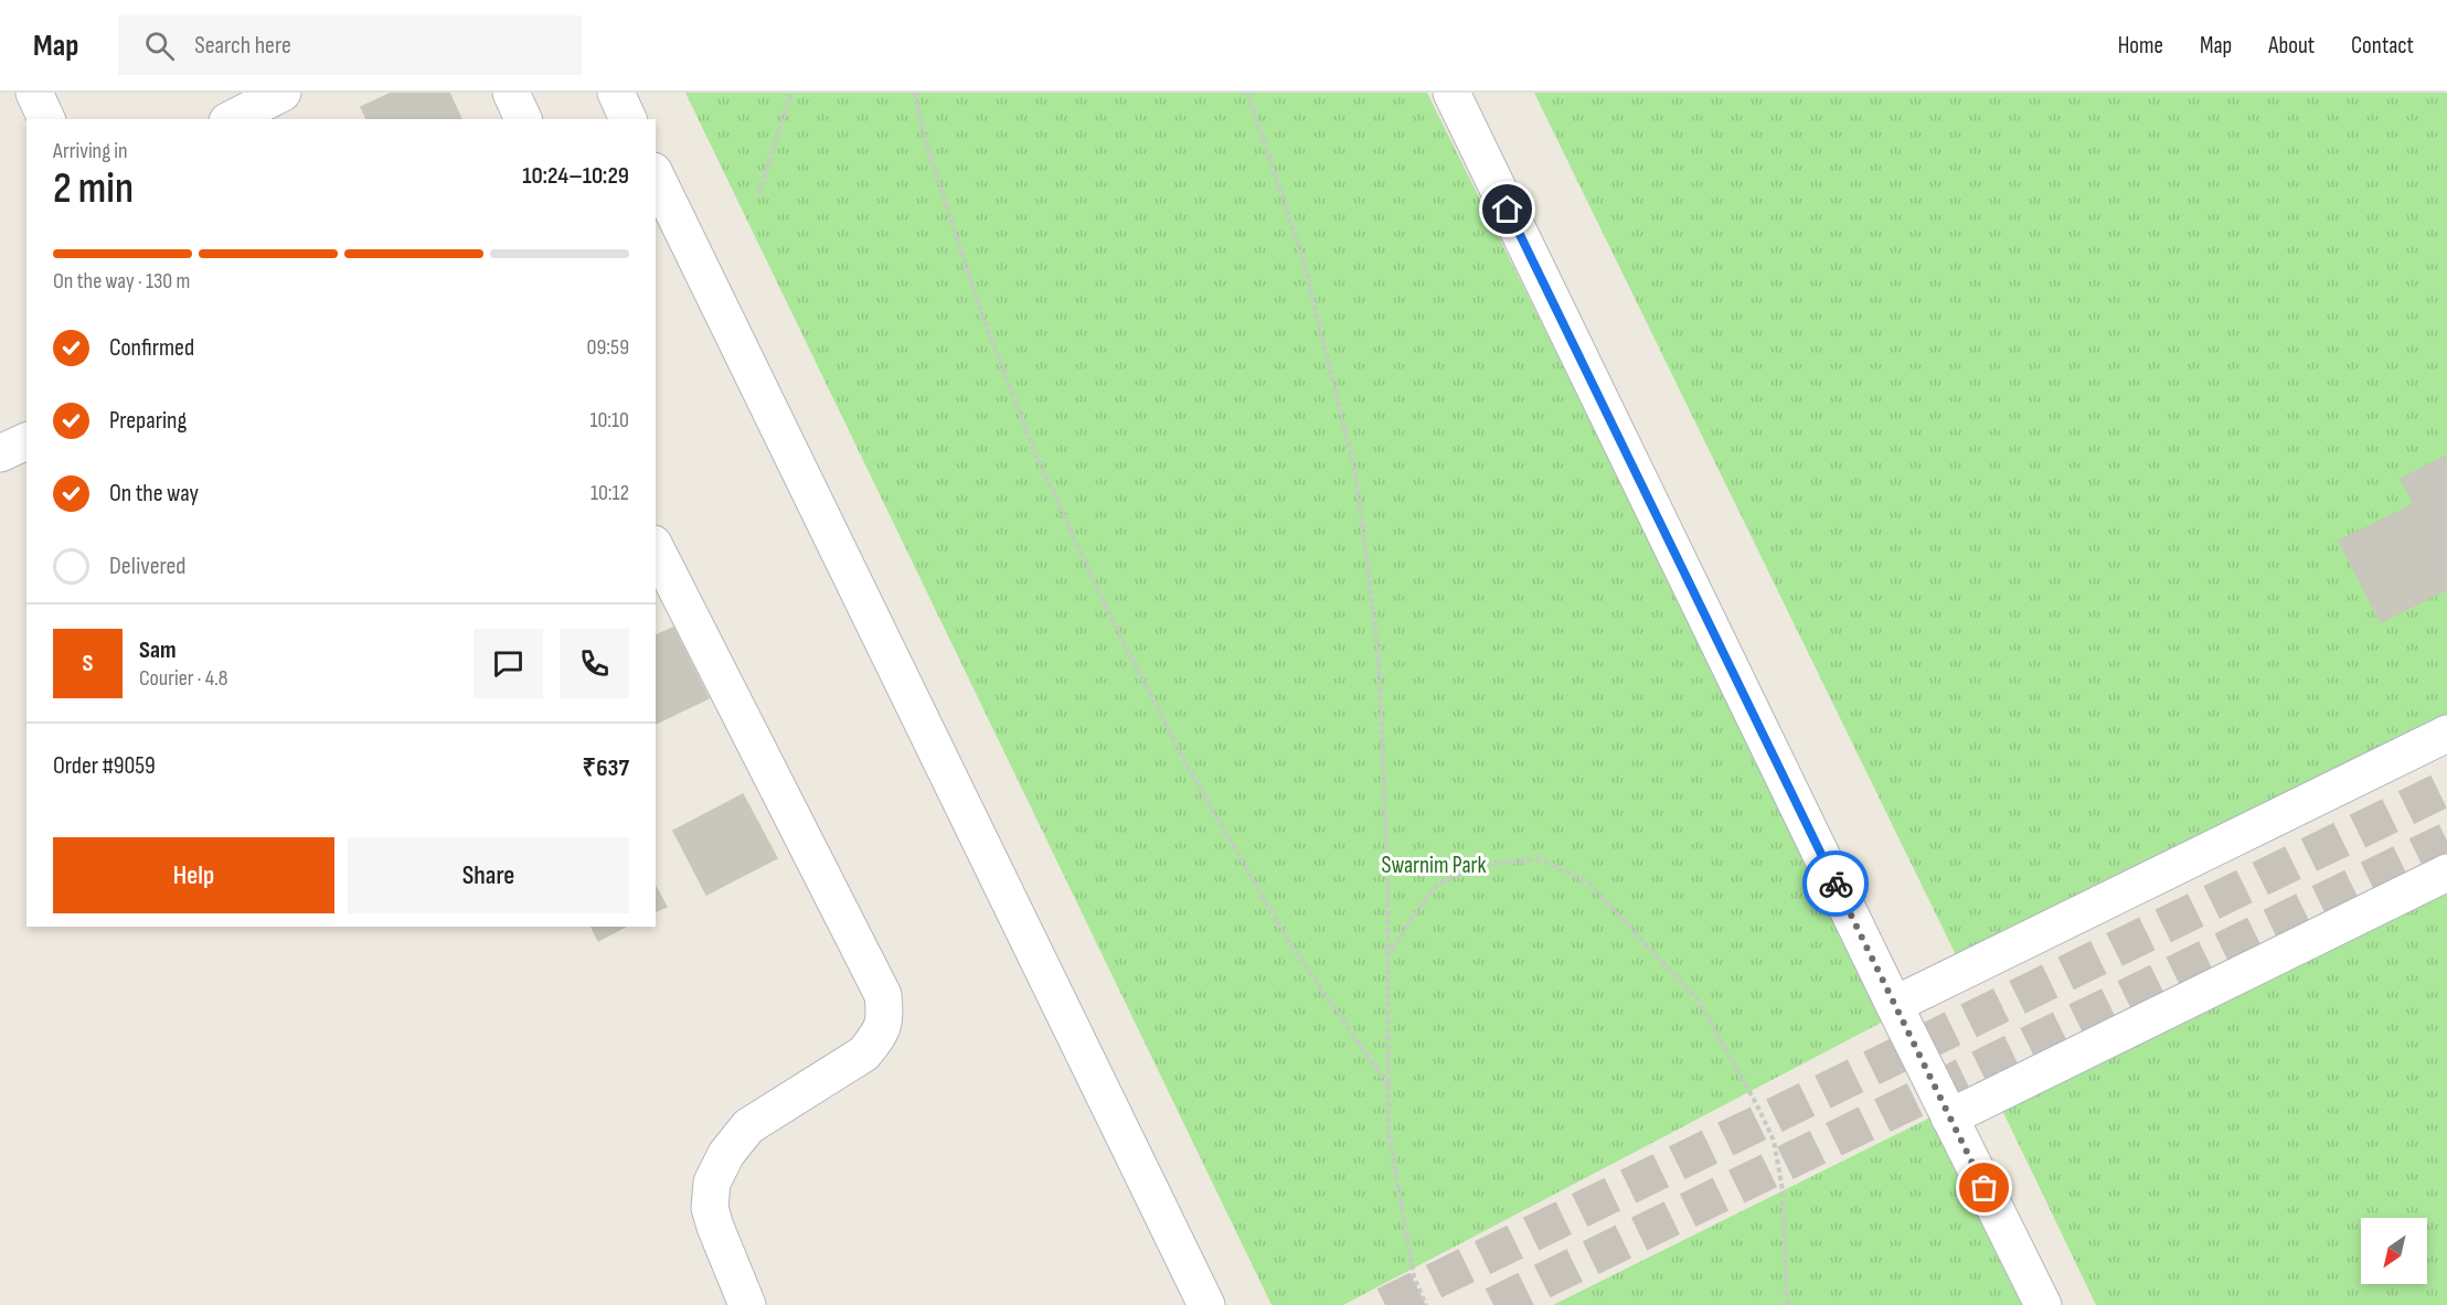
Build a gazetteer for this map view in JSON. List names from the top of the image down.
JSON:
{
  "parks": ["Swarnim Park"],
  "north": "bottom left",
  "page": {
    "header": "Map",
    "search": "Search here",
    "nav": [
      "Home",
      "Map",
      "About",
      "Contact"
    ],
    "heading": ["2 min", "Arriving in", "10:24–10:29"],
    "panel": [
      "Sam",
      "Courier · 4.8",
      "Order #9059",
      "₹637"
    ],
    "bar": "On the way · 130 m",
    "list": [
      ["Confirmed", "09:59"],
      ["Preparing", "10:10"],
      ["On the way", "10:12"],
      "Delivered"
    ],
    "round": "S",
    "buttons": ["Help", "Share"]
  }
}
